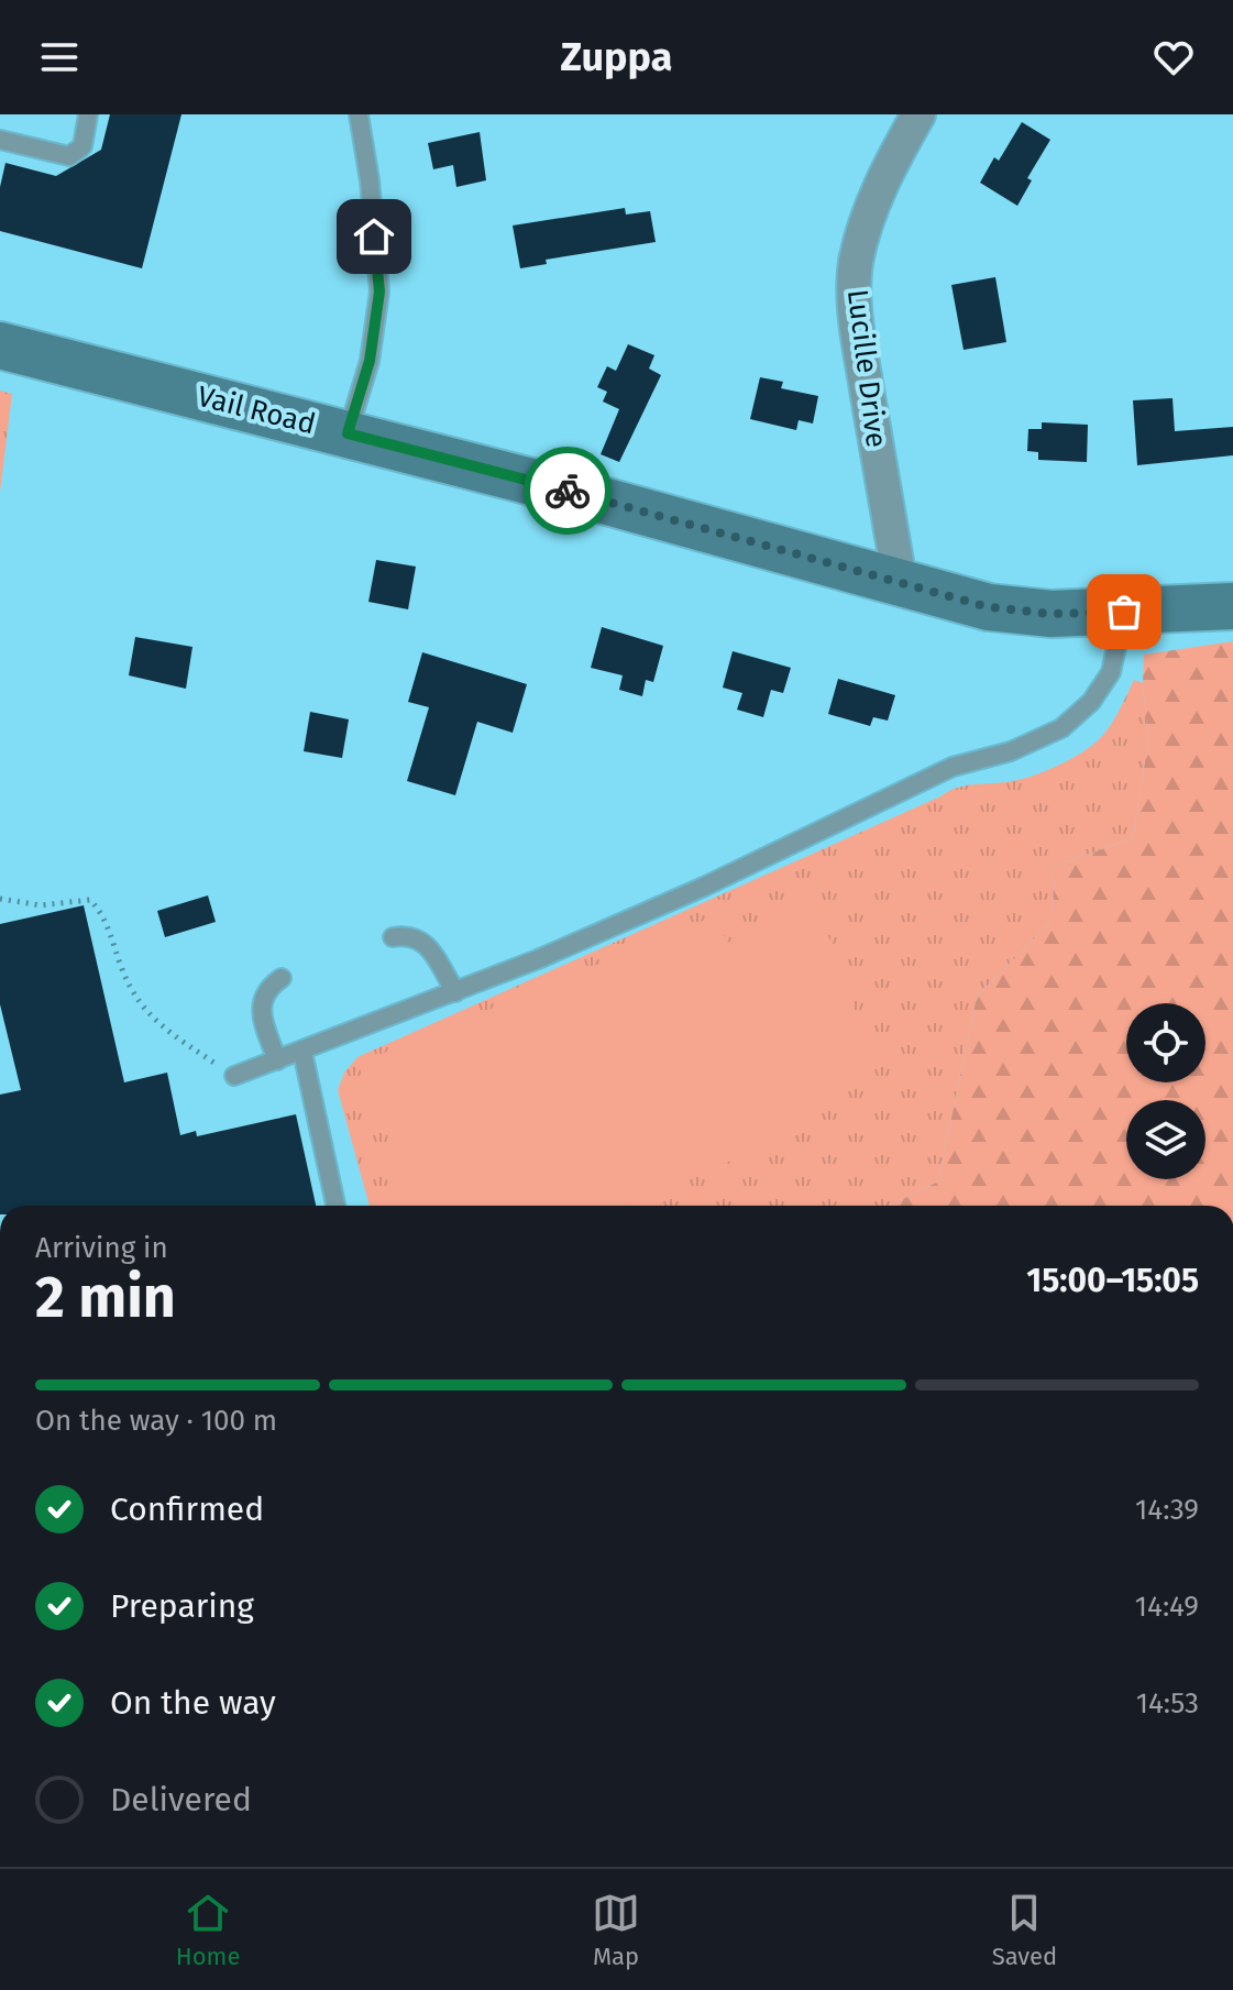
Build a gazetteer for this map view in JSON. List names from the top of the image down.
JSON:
{
  "streets": {
    "street": ["Lucille Drive", "Vail Road"]
  },
  "crossings": [
    ["Lucille Drive", "Vail Road"]
  ],
  "page": {
    "header": "Zuppa",
    "heading": ["2 min", "Arriving in", "15:00–15:05"],
    "bar": "On the way · 100 m",
    "list": [
      ["Confirmed", "14:39"],
      ["Preparing", "14:49"],
      ["On the way", "14:53"],
      "Delivered"
    ],
    "tabs": ["Home", "Map", "Saved"]
  }
}
